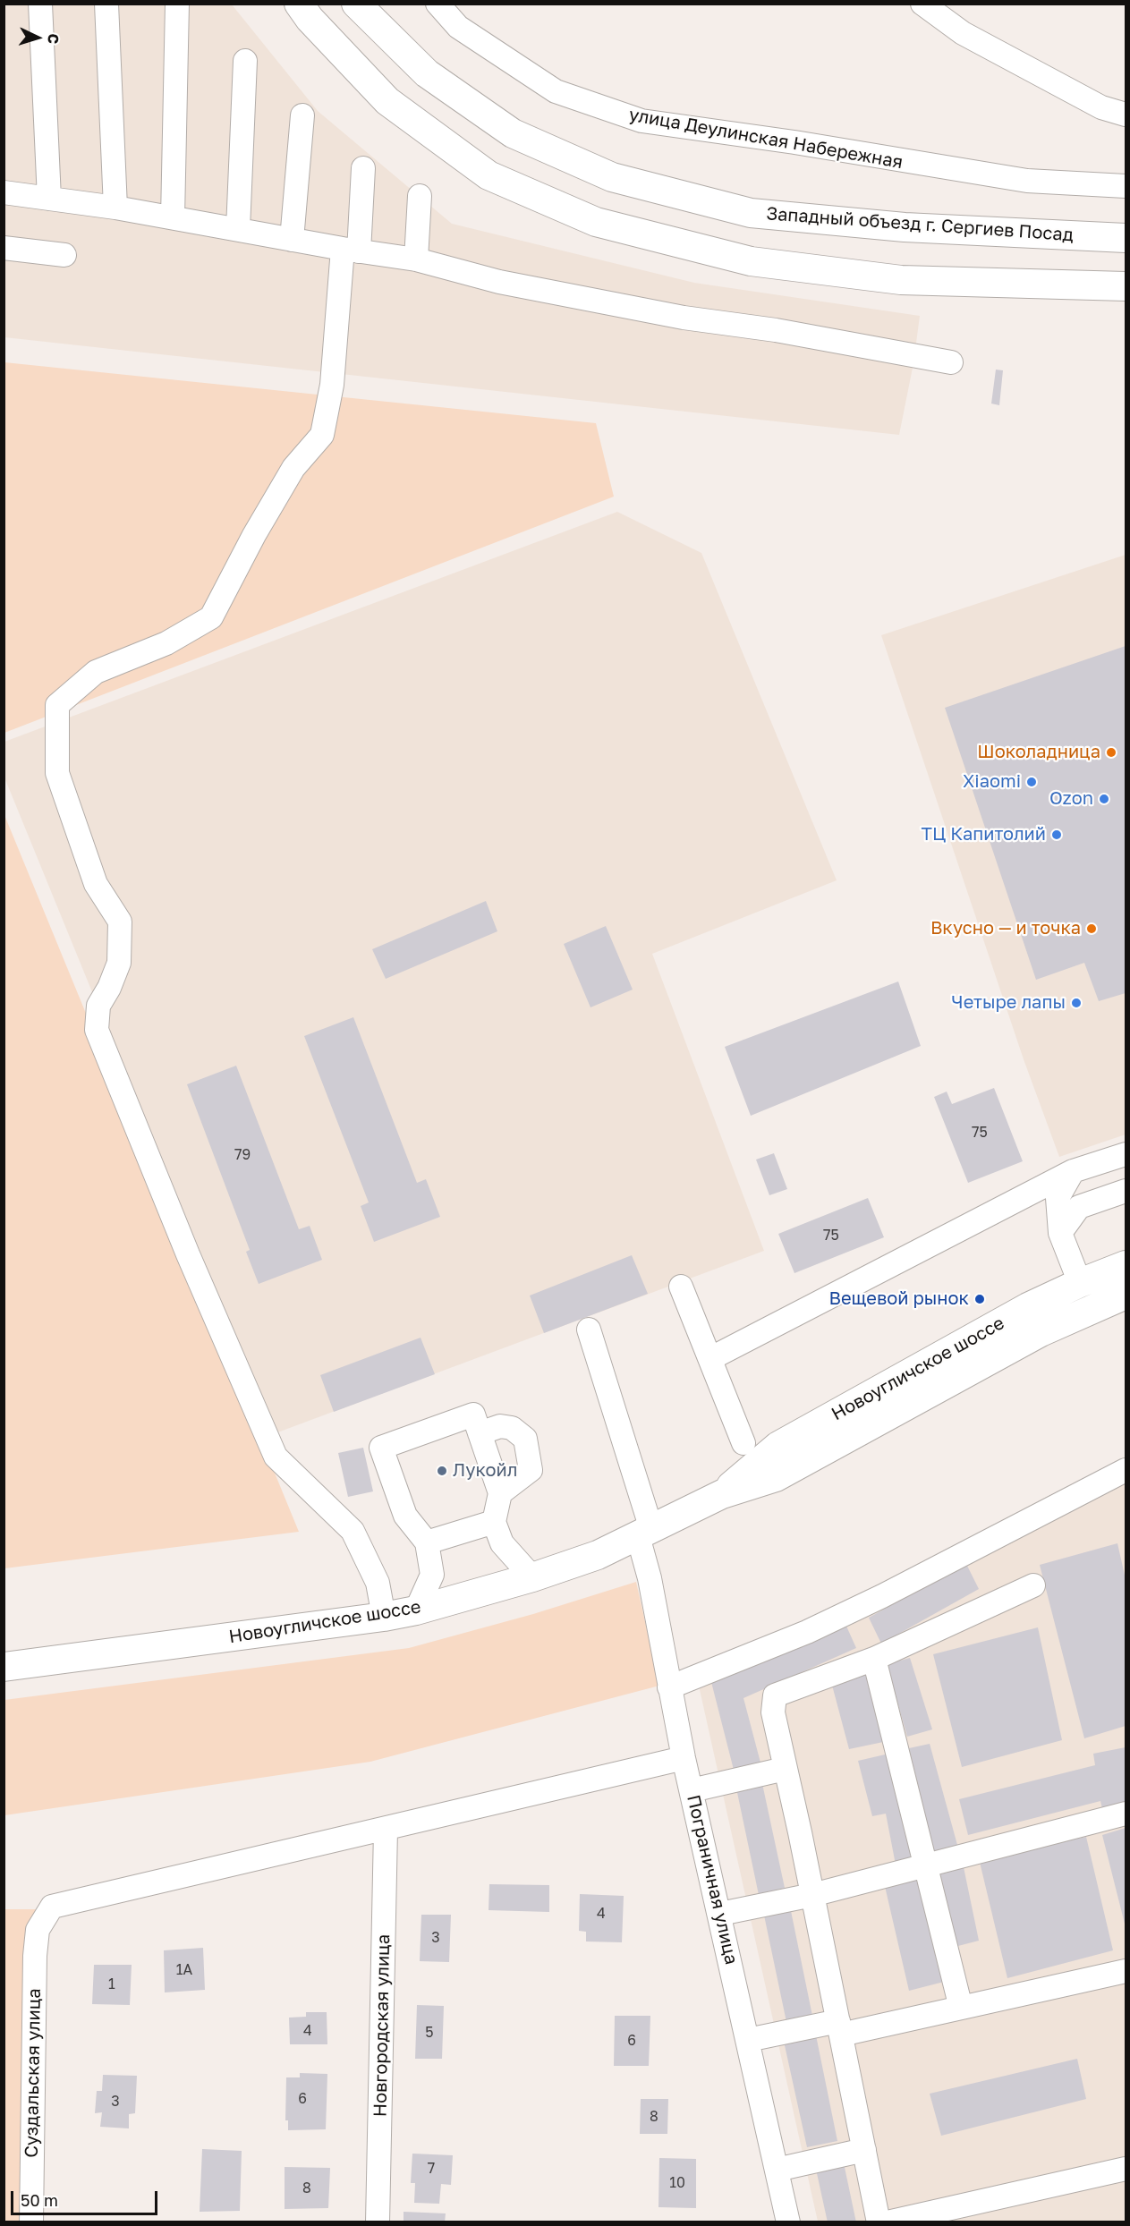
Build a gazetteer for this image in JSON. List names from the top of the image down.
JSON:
{
  "streets": {
    "main road": ["Западный объезд г. Сергиев Посад", "Новоугличское шоссе"],
    "street": [
      "улица Деулинская Набережная",
      "Пограничная улица",
      "Новгородская улица",
      "Суздальская улица"
    ]
  },
  "crossings": [
    ["Новоугличское шоссе", "Пограничная улица"],
    ["Пограничная улица", "Суздальская улица"],
    ["Новгородская улица", "Суздальская улица"]
  ],
  "places": [
    "Шоколадница",
    "Xiaomi",
    "Ozon",
    "ТЦ Капитолий",
    "Вкусно — и точка",
    "Четыре лапы",
    "Вещевой рынок",
    "Лукойл"
  ],
  "house_numbers": [
    "75",
    "79",
    "75",
    "4",
    "3",
    "1А",
    "1",
    "4",
    "5",
    "6",
    "6",
    "3",
    "8",
    "7",
    "10",
    "8"
  ],
  "scale_bar": "50 m",
  "north": "right"
}
